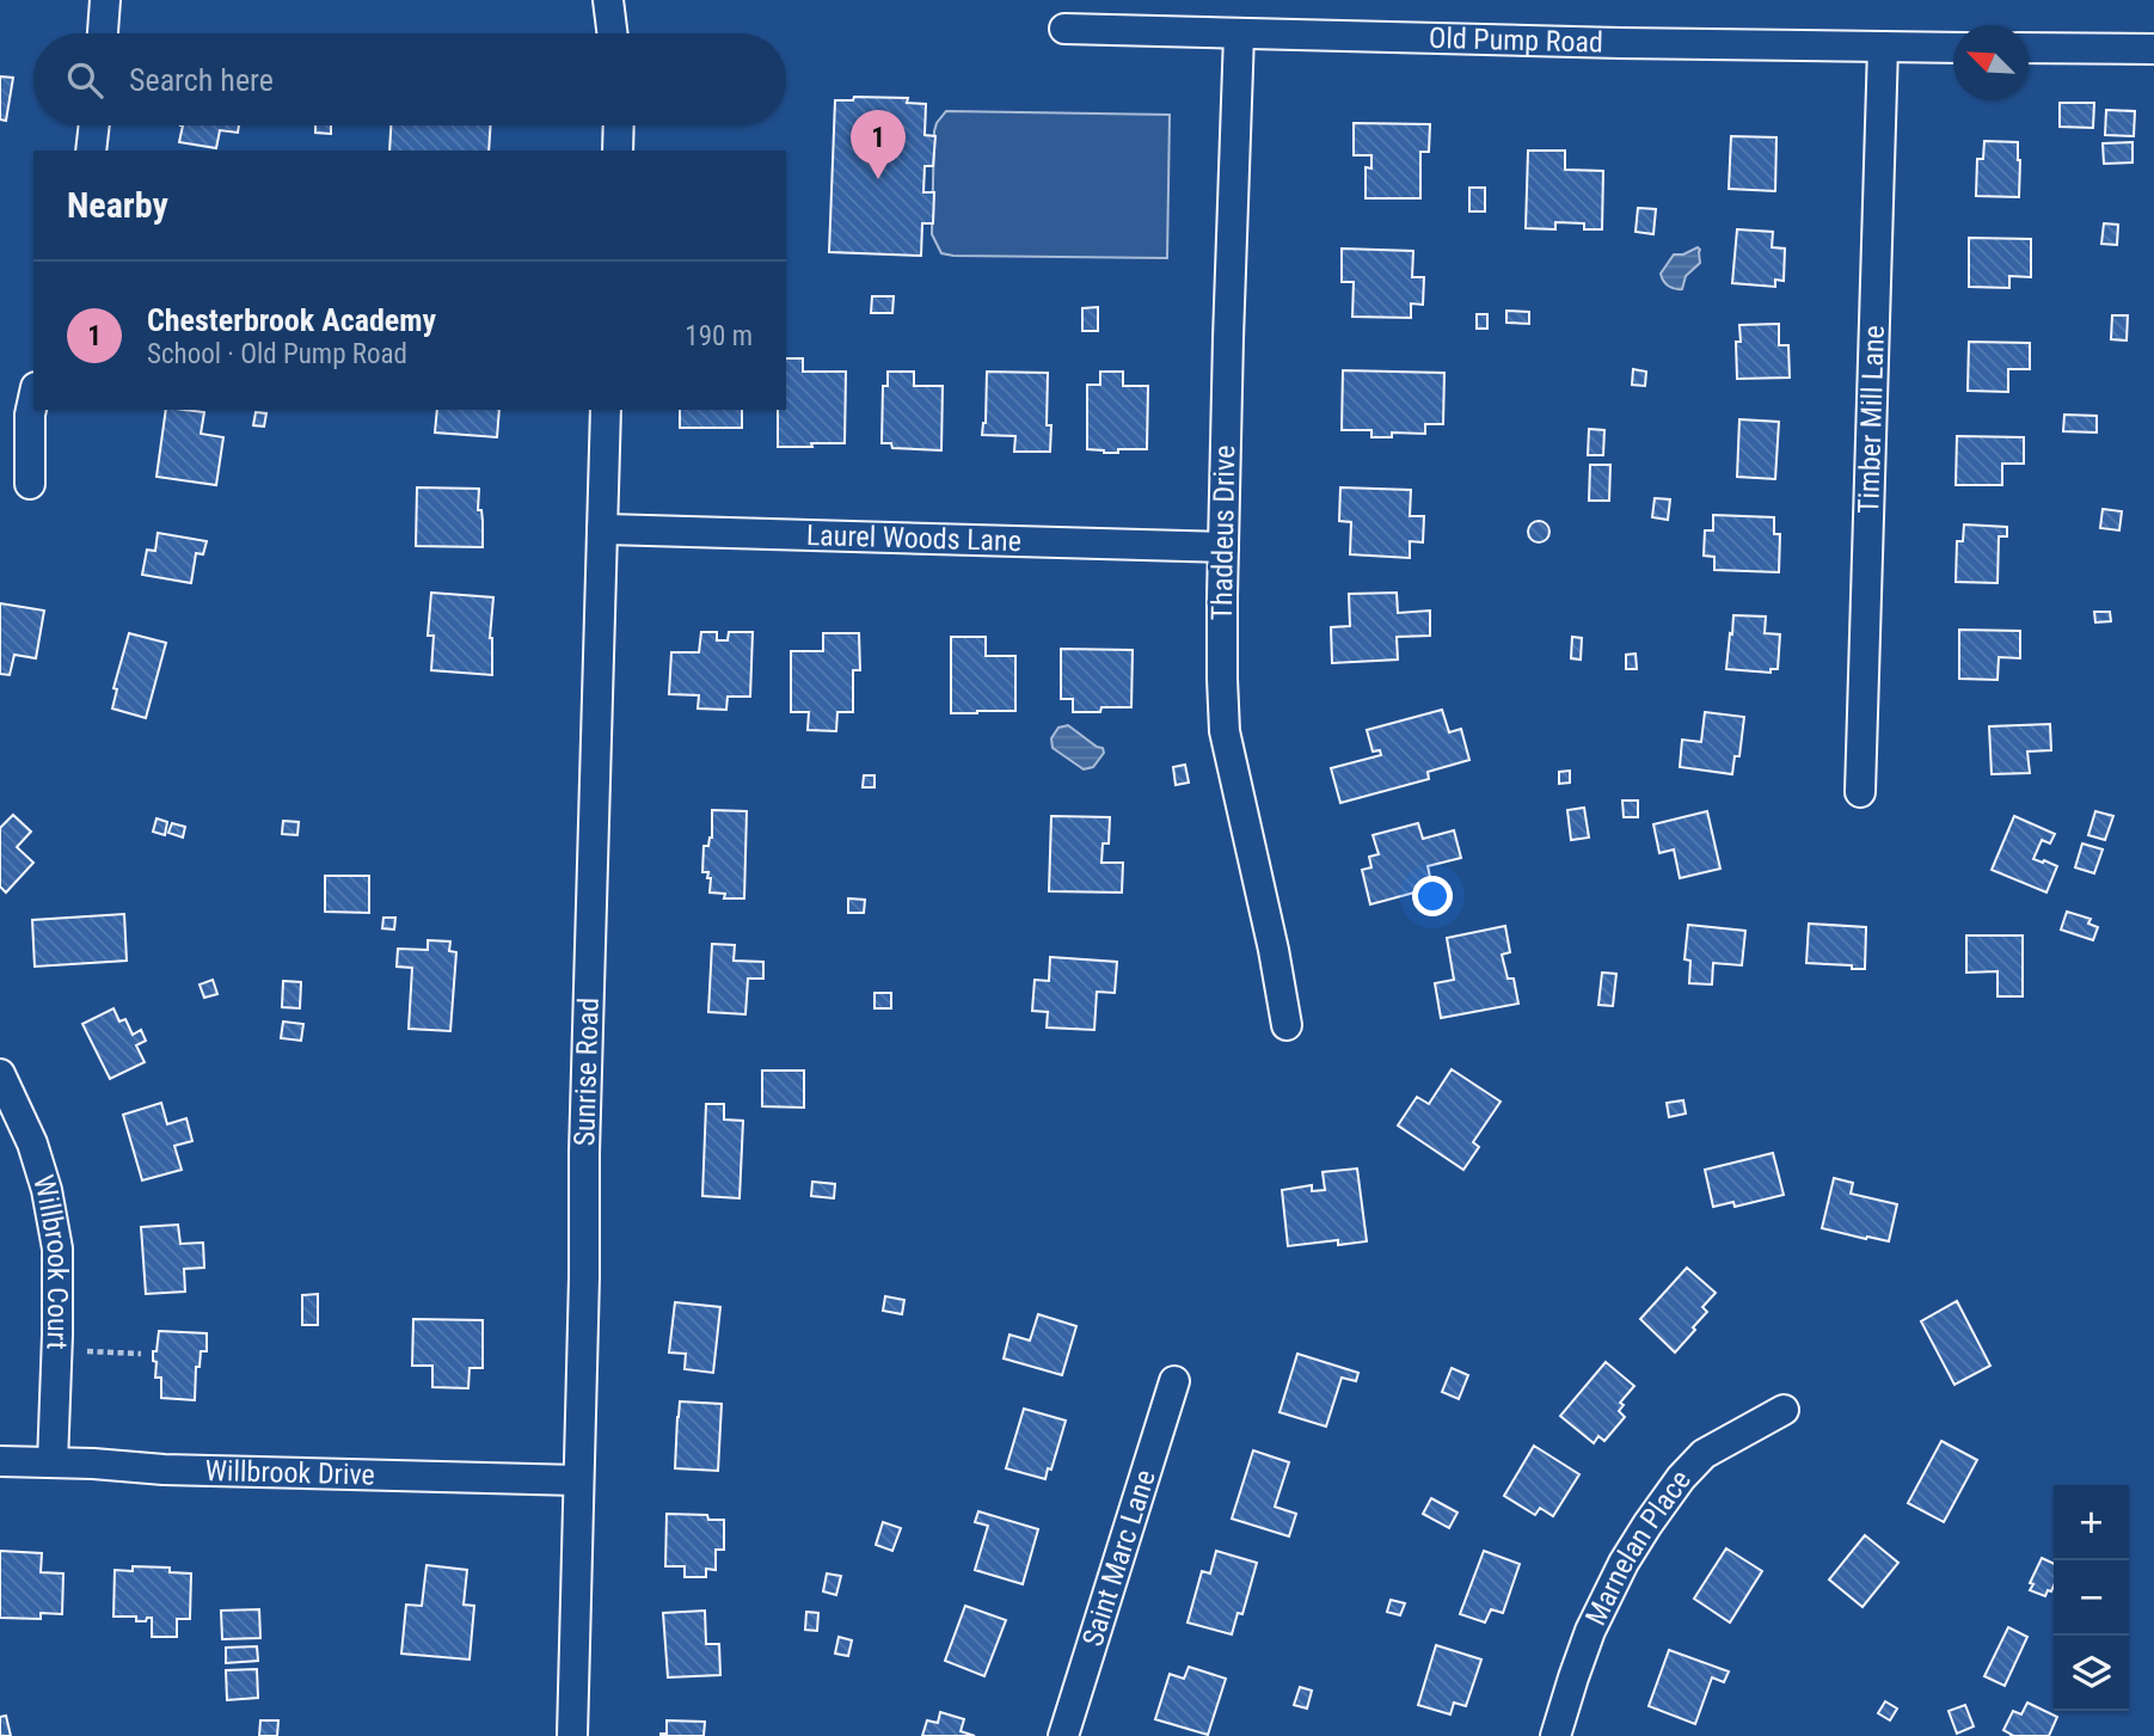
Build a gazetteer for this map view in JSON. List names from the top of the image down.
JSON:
{
  "streets": {
    "street": [
      "Old Pump Road",
      "Timber Mill Lane",
      "Thaddeus Drive",
      "Laurel Woods Lane",
      "Sunrise Road",
      "Willbrook Court",
      "Willbrook Drive",
      "Marnelan Place",
      "Saint Marc Lane"
    ]
  },
  "crossings": [
    ["Old Pump Road", "Timber Mill Lane"],
    ["Old Pump Road", "Thaddeus Drive"],
    ["Thaddeus Drive", "Laurel Woods Lane"],
    ["Laurel Woods Lane", "Sunrise Road"],
    ["Sunrise Road", "Willbrook Drive"],
    ["Willbrook Court", "Willbrook Drive"]
  ],
  "north": "top left",
  "page": {
    "search": "Search here",
    "pins": "1",
    "heading": "Nearby",
    "list": [
      {
        "mark": "1",
        "name": "Chesterbrook Academy",
        "note": "School · Old Pump Road",
        "value": "190 m"
      }
    ],
    "map_buttons": ["+", "−"]
  }
}
